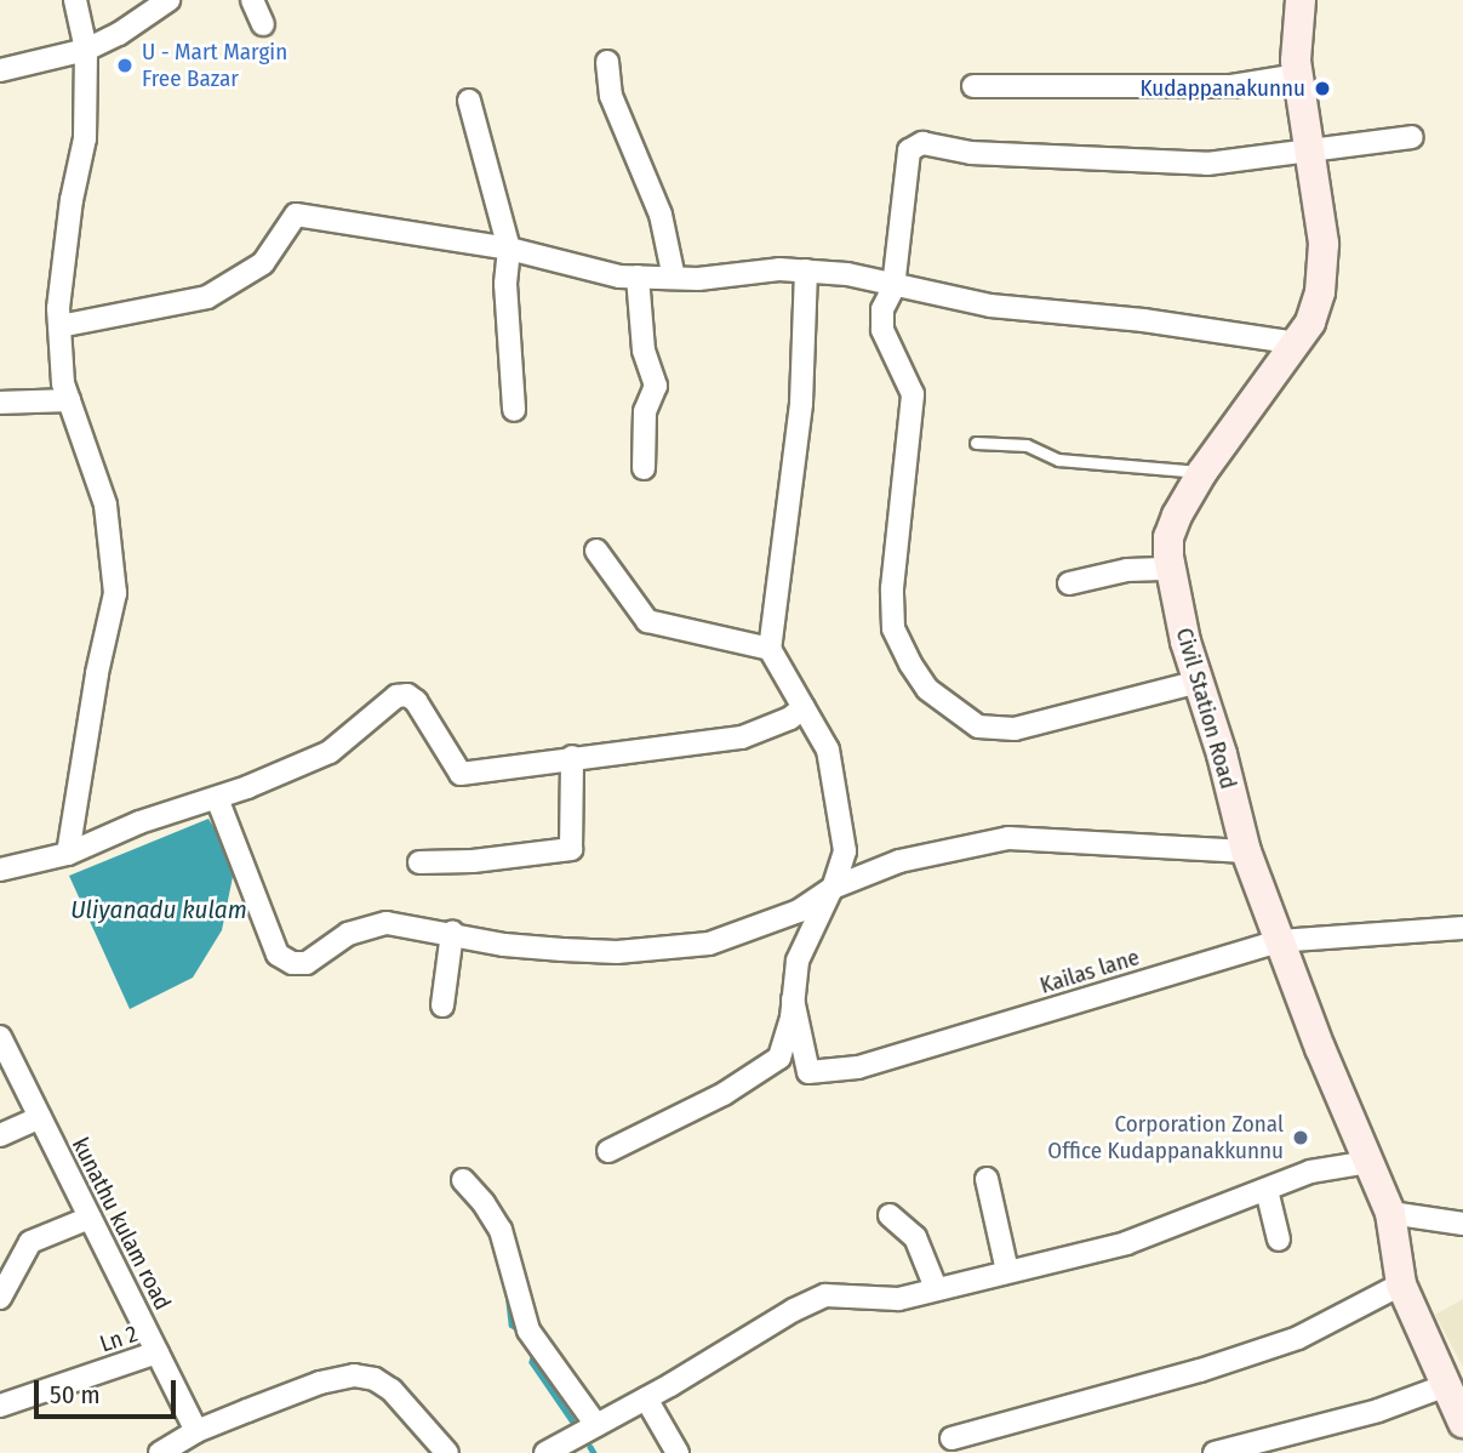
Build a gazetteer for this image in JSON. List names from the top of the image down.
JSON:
{
  "streets": {
    "main road": ["Civil Station Road"],
    "street": ["Kailas lane", "kunathu kulam road", "Ln 2"]
  },
  "crossings": [
    ["Civil Station Road", "Kailas lane"],
    ["kunathu kulam road", "Ln 2"]
  ],
  "water": ["Uliyanadu kulam"],
  "places": ["U - Mart Margin Free Bazar", "Kudappanakunnu", "Corporation Zonal Office Kudappanakkunnu"],
  "scale_bar": "50 m"
}
